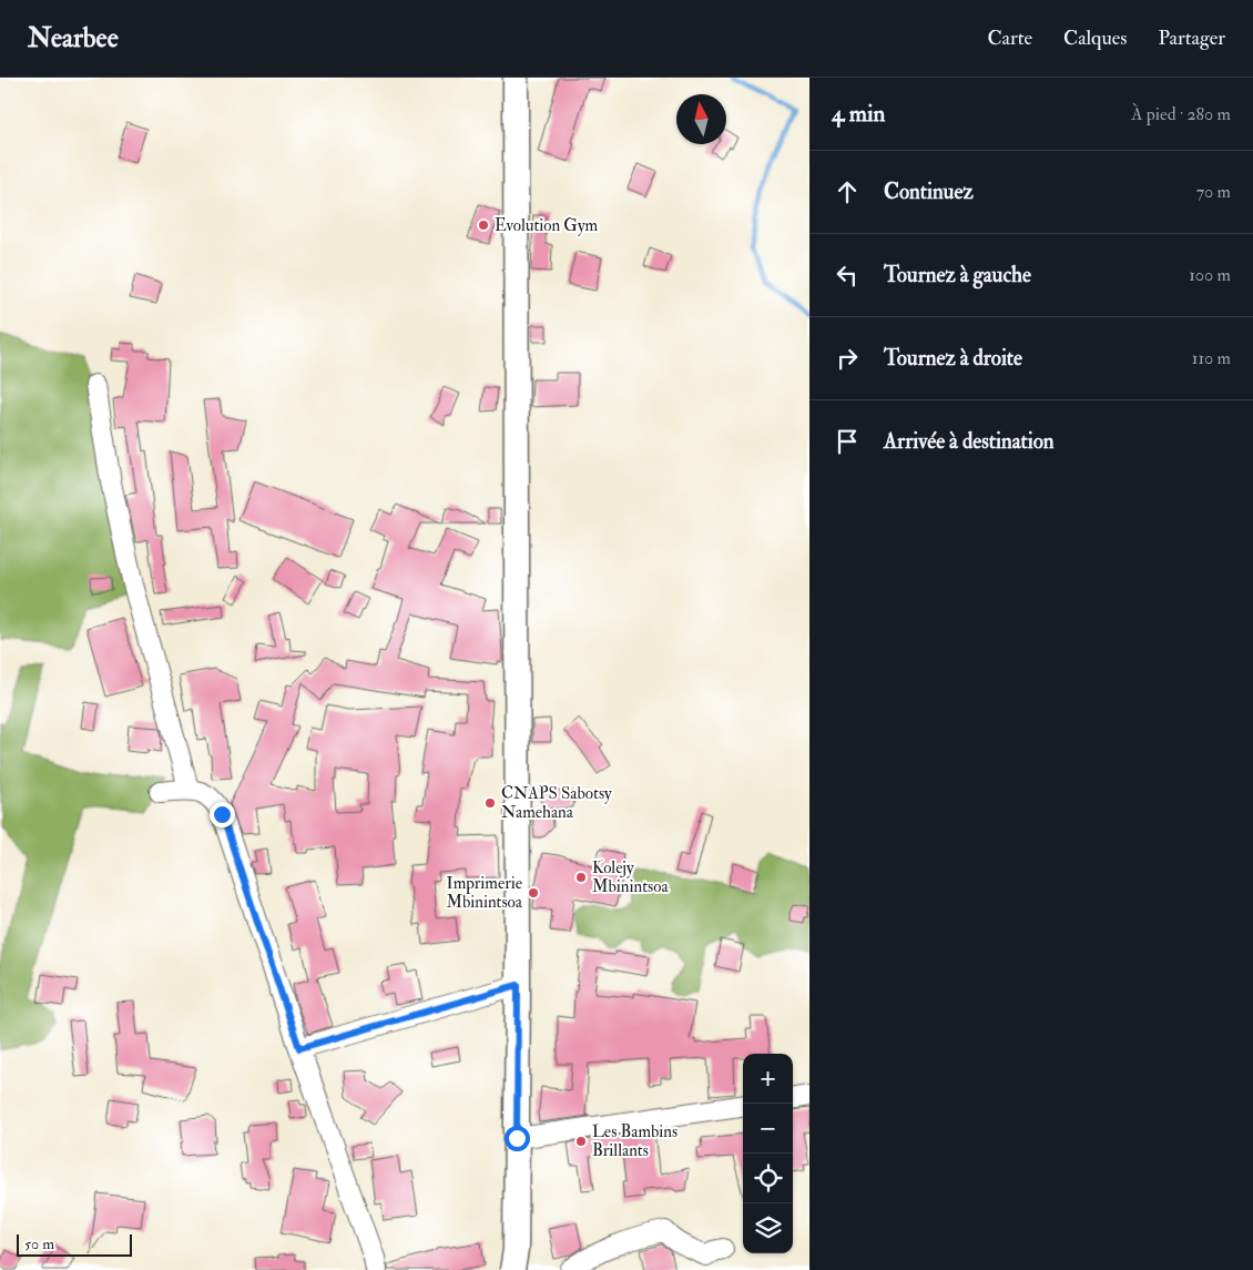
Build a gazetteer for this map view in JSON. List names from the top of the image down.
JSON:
{
  "places": [
    "Evolution Gym",
    "CNAPS Sabotsy Namehana",
    "Kolejy Mbinintsoa",
    "Imprimerie Mbinintsoa",
    "Les Bambins Brillants"
  ],
  "scale_bar": "50 m",
  "north": "top",
  "page": {
    "header": "Nearbee",
    "nav": ["Carte", "Calques", "Partager"],
    "heading": ["4 min", "À pied · 280 m"],
    "list": [
      ["Continuez", "70 m"],
      ["Tournez à gauche", "100 m"],
      ["Tournez à droite", "110 m"],
      "Arrivée à destination"
    ],
    "map_buttons": ["+", "−"],
    "scale": "50 m"
  }
}
